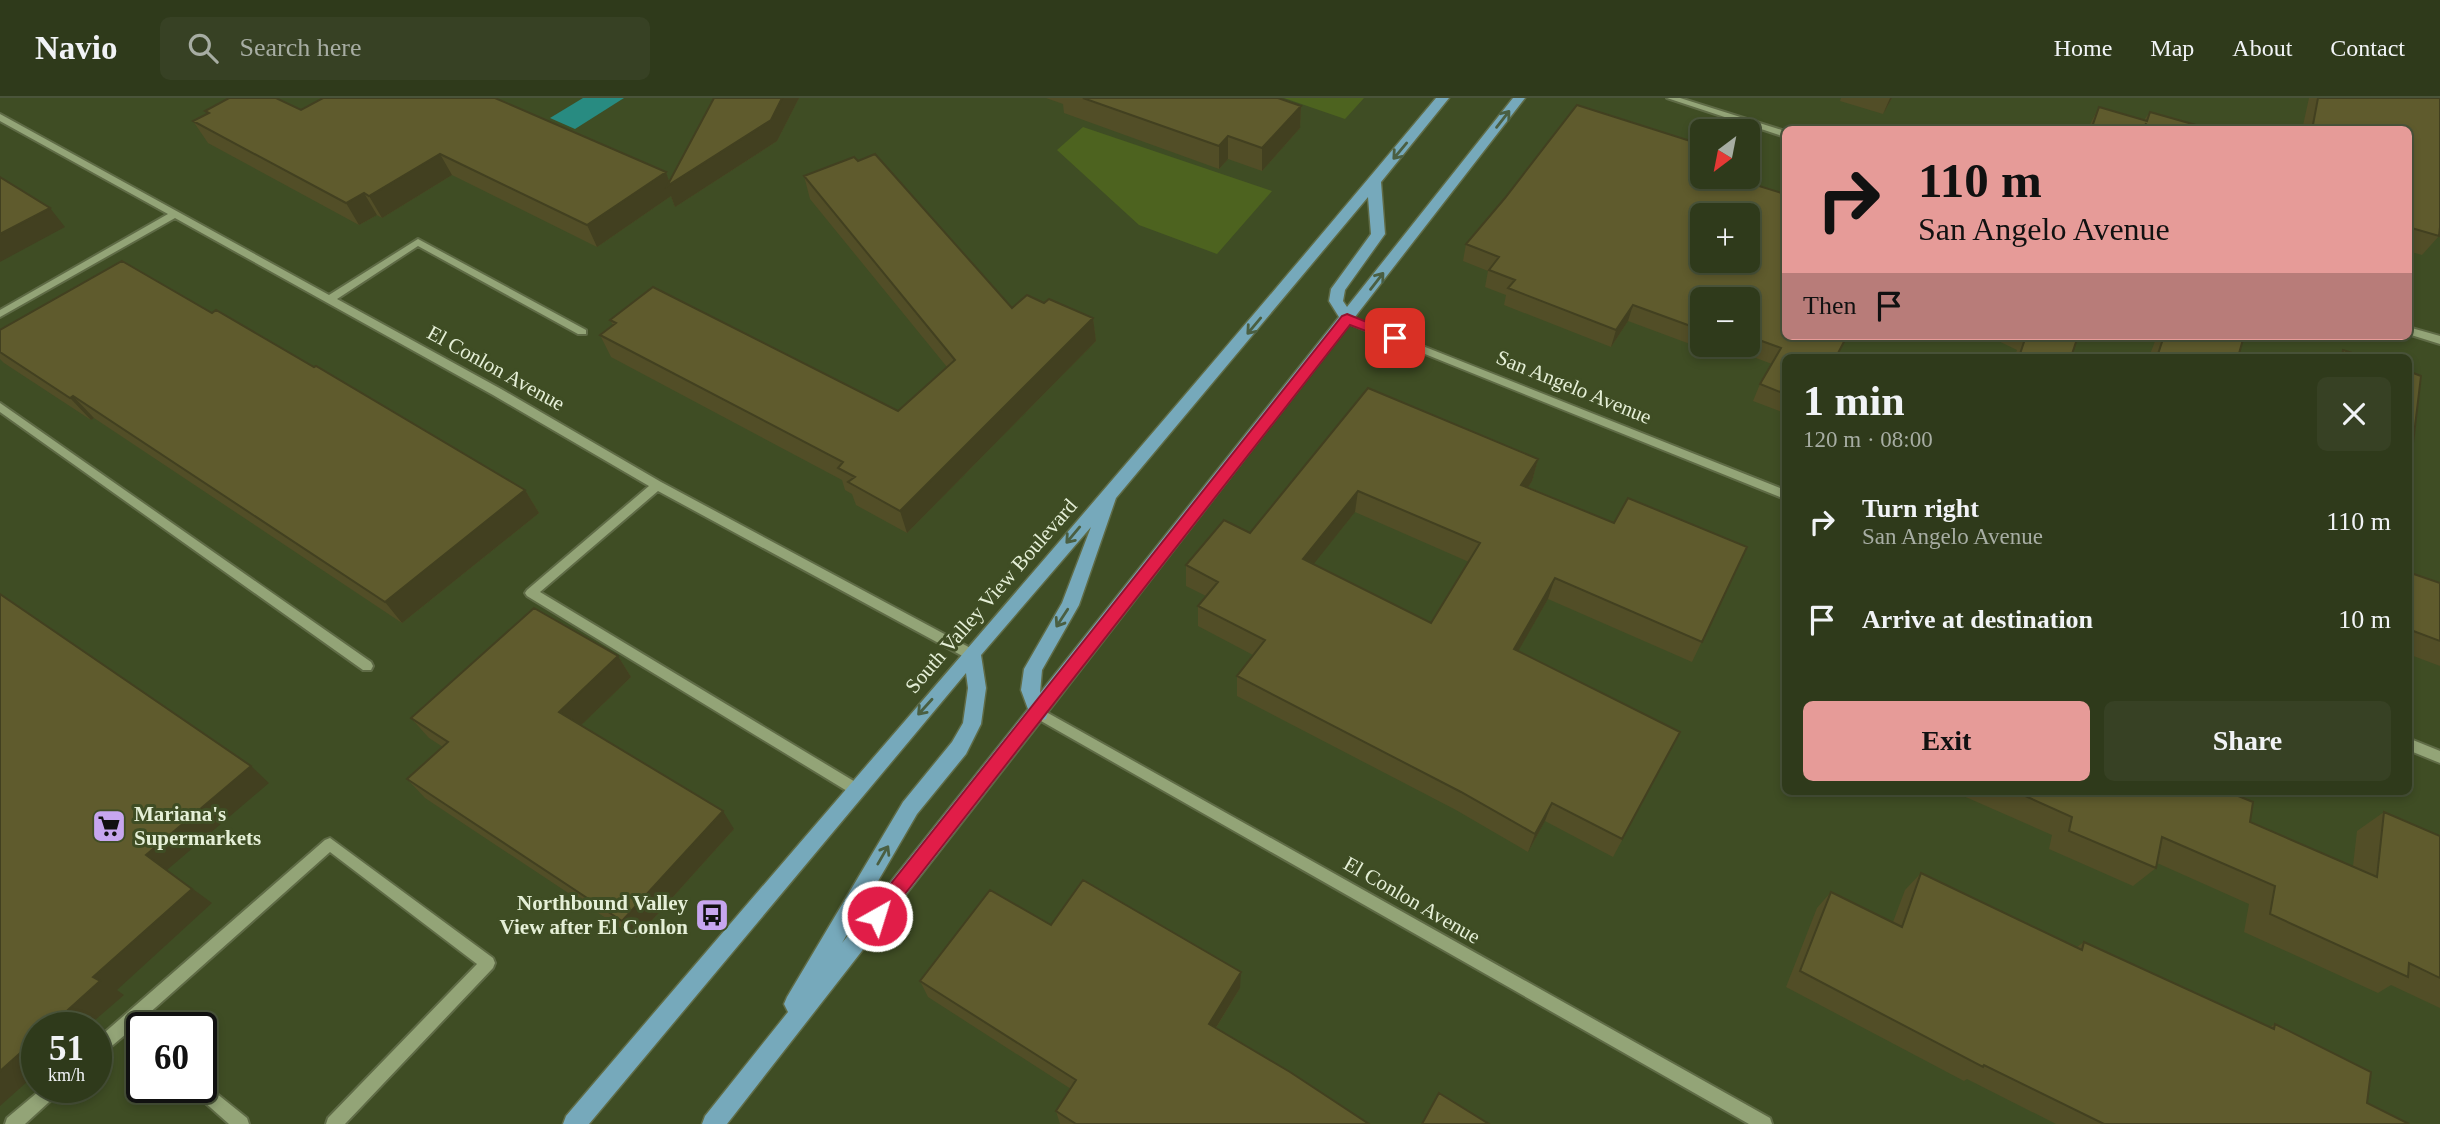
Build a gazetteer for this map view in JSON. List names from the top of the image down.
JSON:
{
  "streets": {
    "main road": ["South Valley View Boulevard"],
    "street": ["El Conlon Avenue", "San Angelo Avenue"]
  },
  "crossings": [
    ["El Conlon Avenue", "South Valley View Boulevard"]
  ],
  "places": {
    "supermarket": ["Mariana's Supermarkets"],
    "bus stop": ["Northbound Valley View after El Conlon"]
  },
  "north": "bottom left",
  "page": {
    "header": "Navio",
    "search": "Search here",
    "nav": [
      "Home",
      "Map",
      "About",
      "Contact"
    ],
    "map_buttons": ["+", "−"],
    "turn": ["110 m", "San Angelo Avenue"],
    "then": "Then",
    "heading": ["1 min", "120 m · 08:00"],
    "list": [
      {
        "name": "Turn right",
        "note": "San Angelo Avenue",
        "value": "110 m"
      },
      {
        "name": "Arrive at destination",
        "value": "10 m"
      }
    ],
    "buttons": ["Exit", "Share"],
    "speed": "51 km/h",
    "limit": "60"
  }
}
